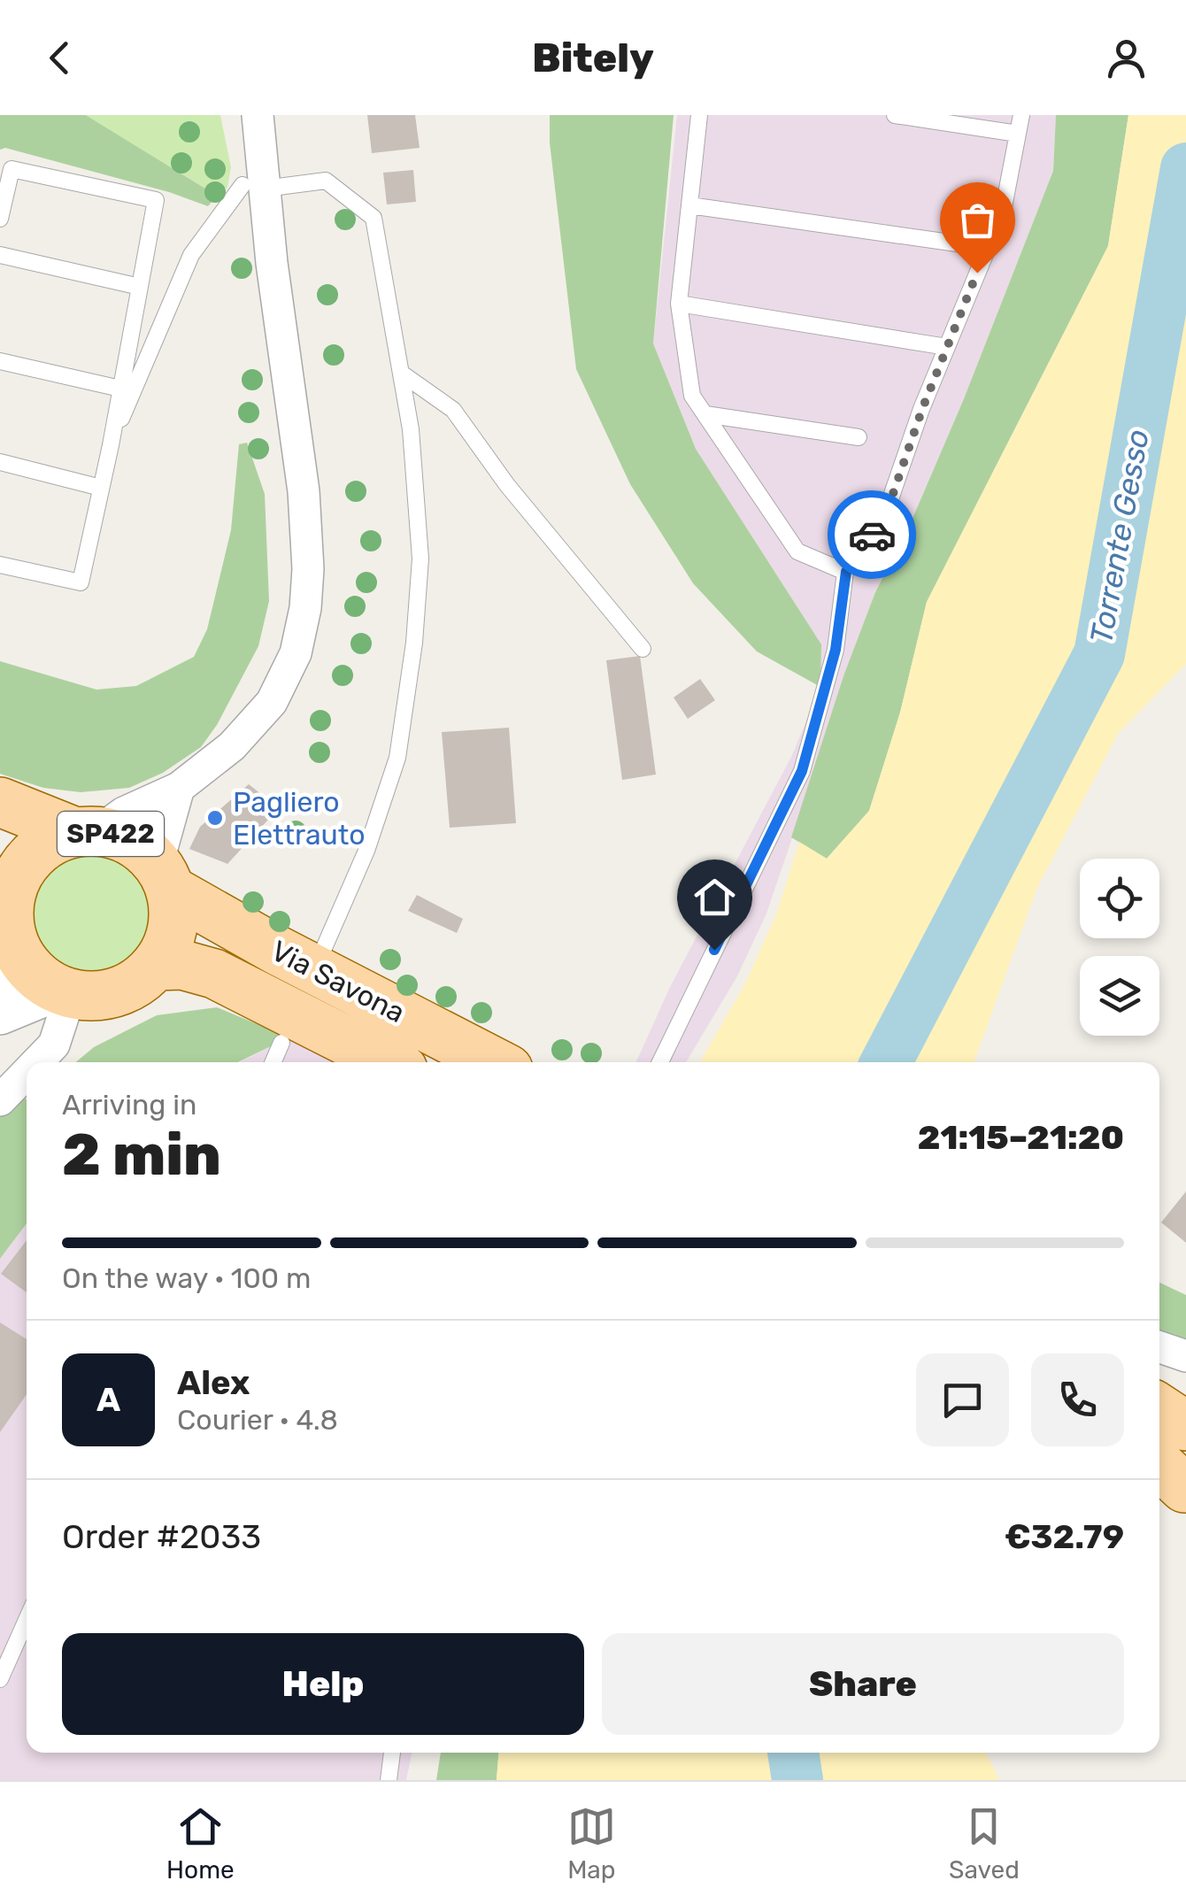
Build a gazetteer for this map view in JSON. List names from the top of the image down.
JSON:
{
  "streets": {
    "main road": ["SP422", "Via Savona"]
  },
  "crossings": [
    ["SP422", "Via Savona"]
  ],
  "water": ["Torrente Gesso"],
  "places": ["Pagliero Elettrauto"],
  "page": {
    "header": "Bitely",
    "heading": ["2 min", "Arriving in", "21:15–21:20"],
    "panel": [
      "Alex",
      "Courier · 4.8",
      "Order #2033",
      "€32.79"
    ],
    "bar": "On the way · 100 m",
    "round": "A",
    "buttons": ["Help", "Share"],
    "tabs": ["Home", "Map", "Saved"]
  }
}
